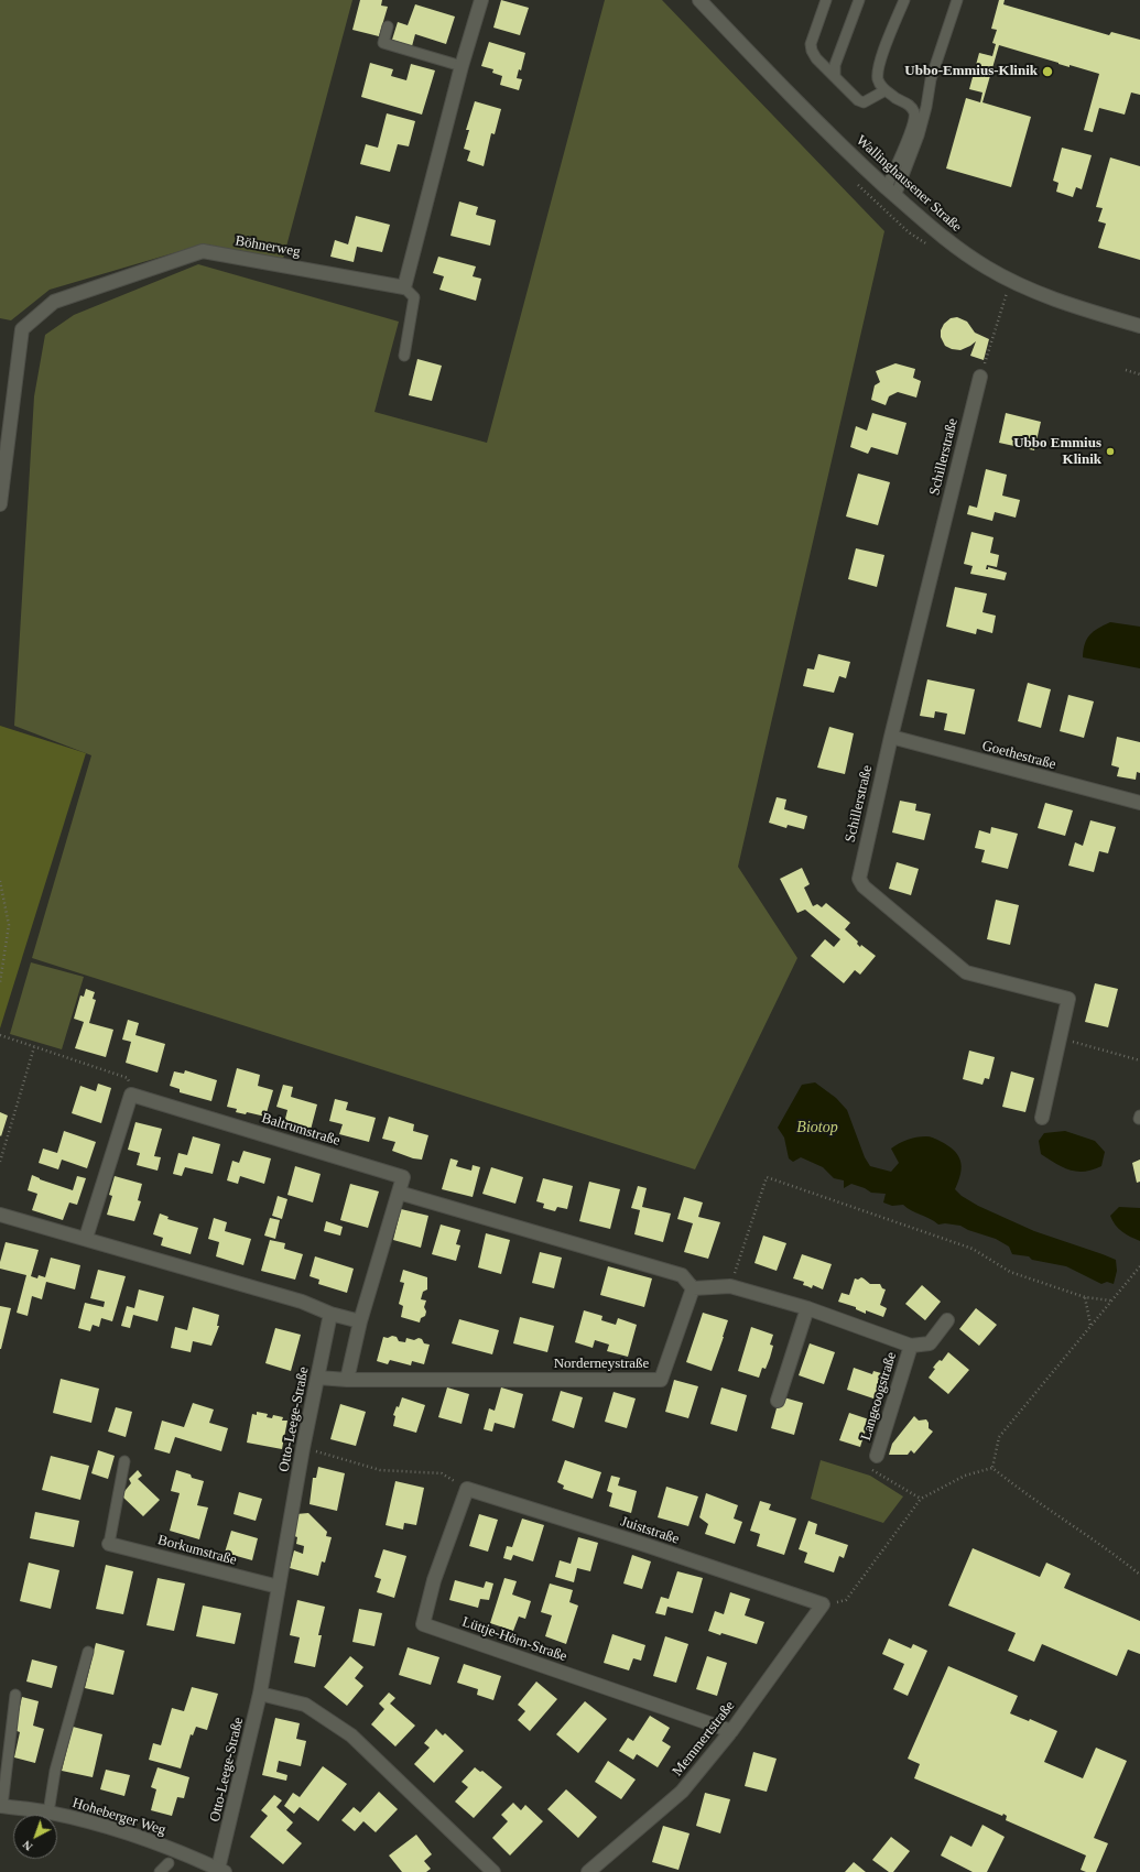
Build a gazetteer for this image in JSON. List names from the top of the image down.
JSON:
{
  "streets": {
    "street": [
      "Wallinghausener Straße",
      "Böhnerweg",
      "Schillerstraße",
      "Goethestraße",
      "Baltrumstraße",
      "Norderneystraße",
      "Langeoogstraße",
      "Otto-Leege-Straße",
      "Juiststraße",
      "Borkumstraße",
      "Lüttje-Hörn-Straße",
      "Memmertstraße",
      "Hoheberger Weg"
    ]
  },
  "crossings": [
    ["Schillerstraße", "Goethestraße"],
    ["Baltrumstraße", "Norderneystraße"],
    ["Norderneystraße", "Langeoogstraße"],
    ["Norderneystraße", "Otto-Leege-Straße"],
    ["Otto-Leege-Straße", "Borkumstraße"],
    ["Otto-Leege-Straße", "Hoheberger Weg"],
    ["Juiststraße", "Lüttje-Hörn-Straße"],
    ["Juiststraße", "Memmertstraße"],
    ["Lüttje-Hörn-Straße", "Memmertstraße"]
  ],
  "water": ["Biotop"],
  "places": ["Ubbo-Emmius-Klinik", "Ubbo Emmius Klinik"],
  "north": "bottom left"
}
